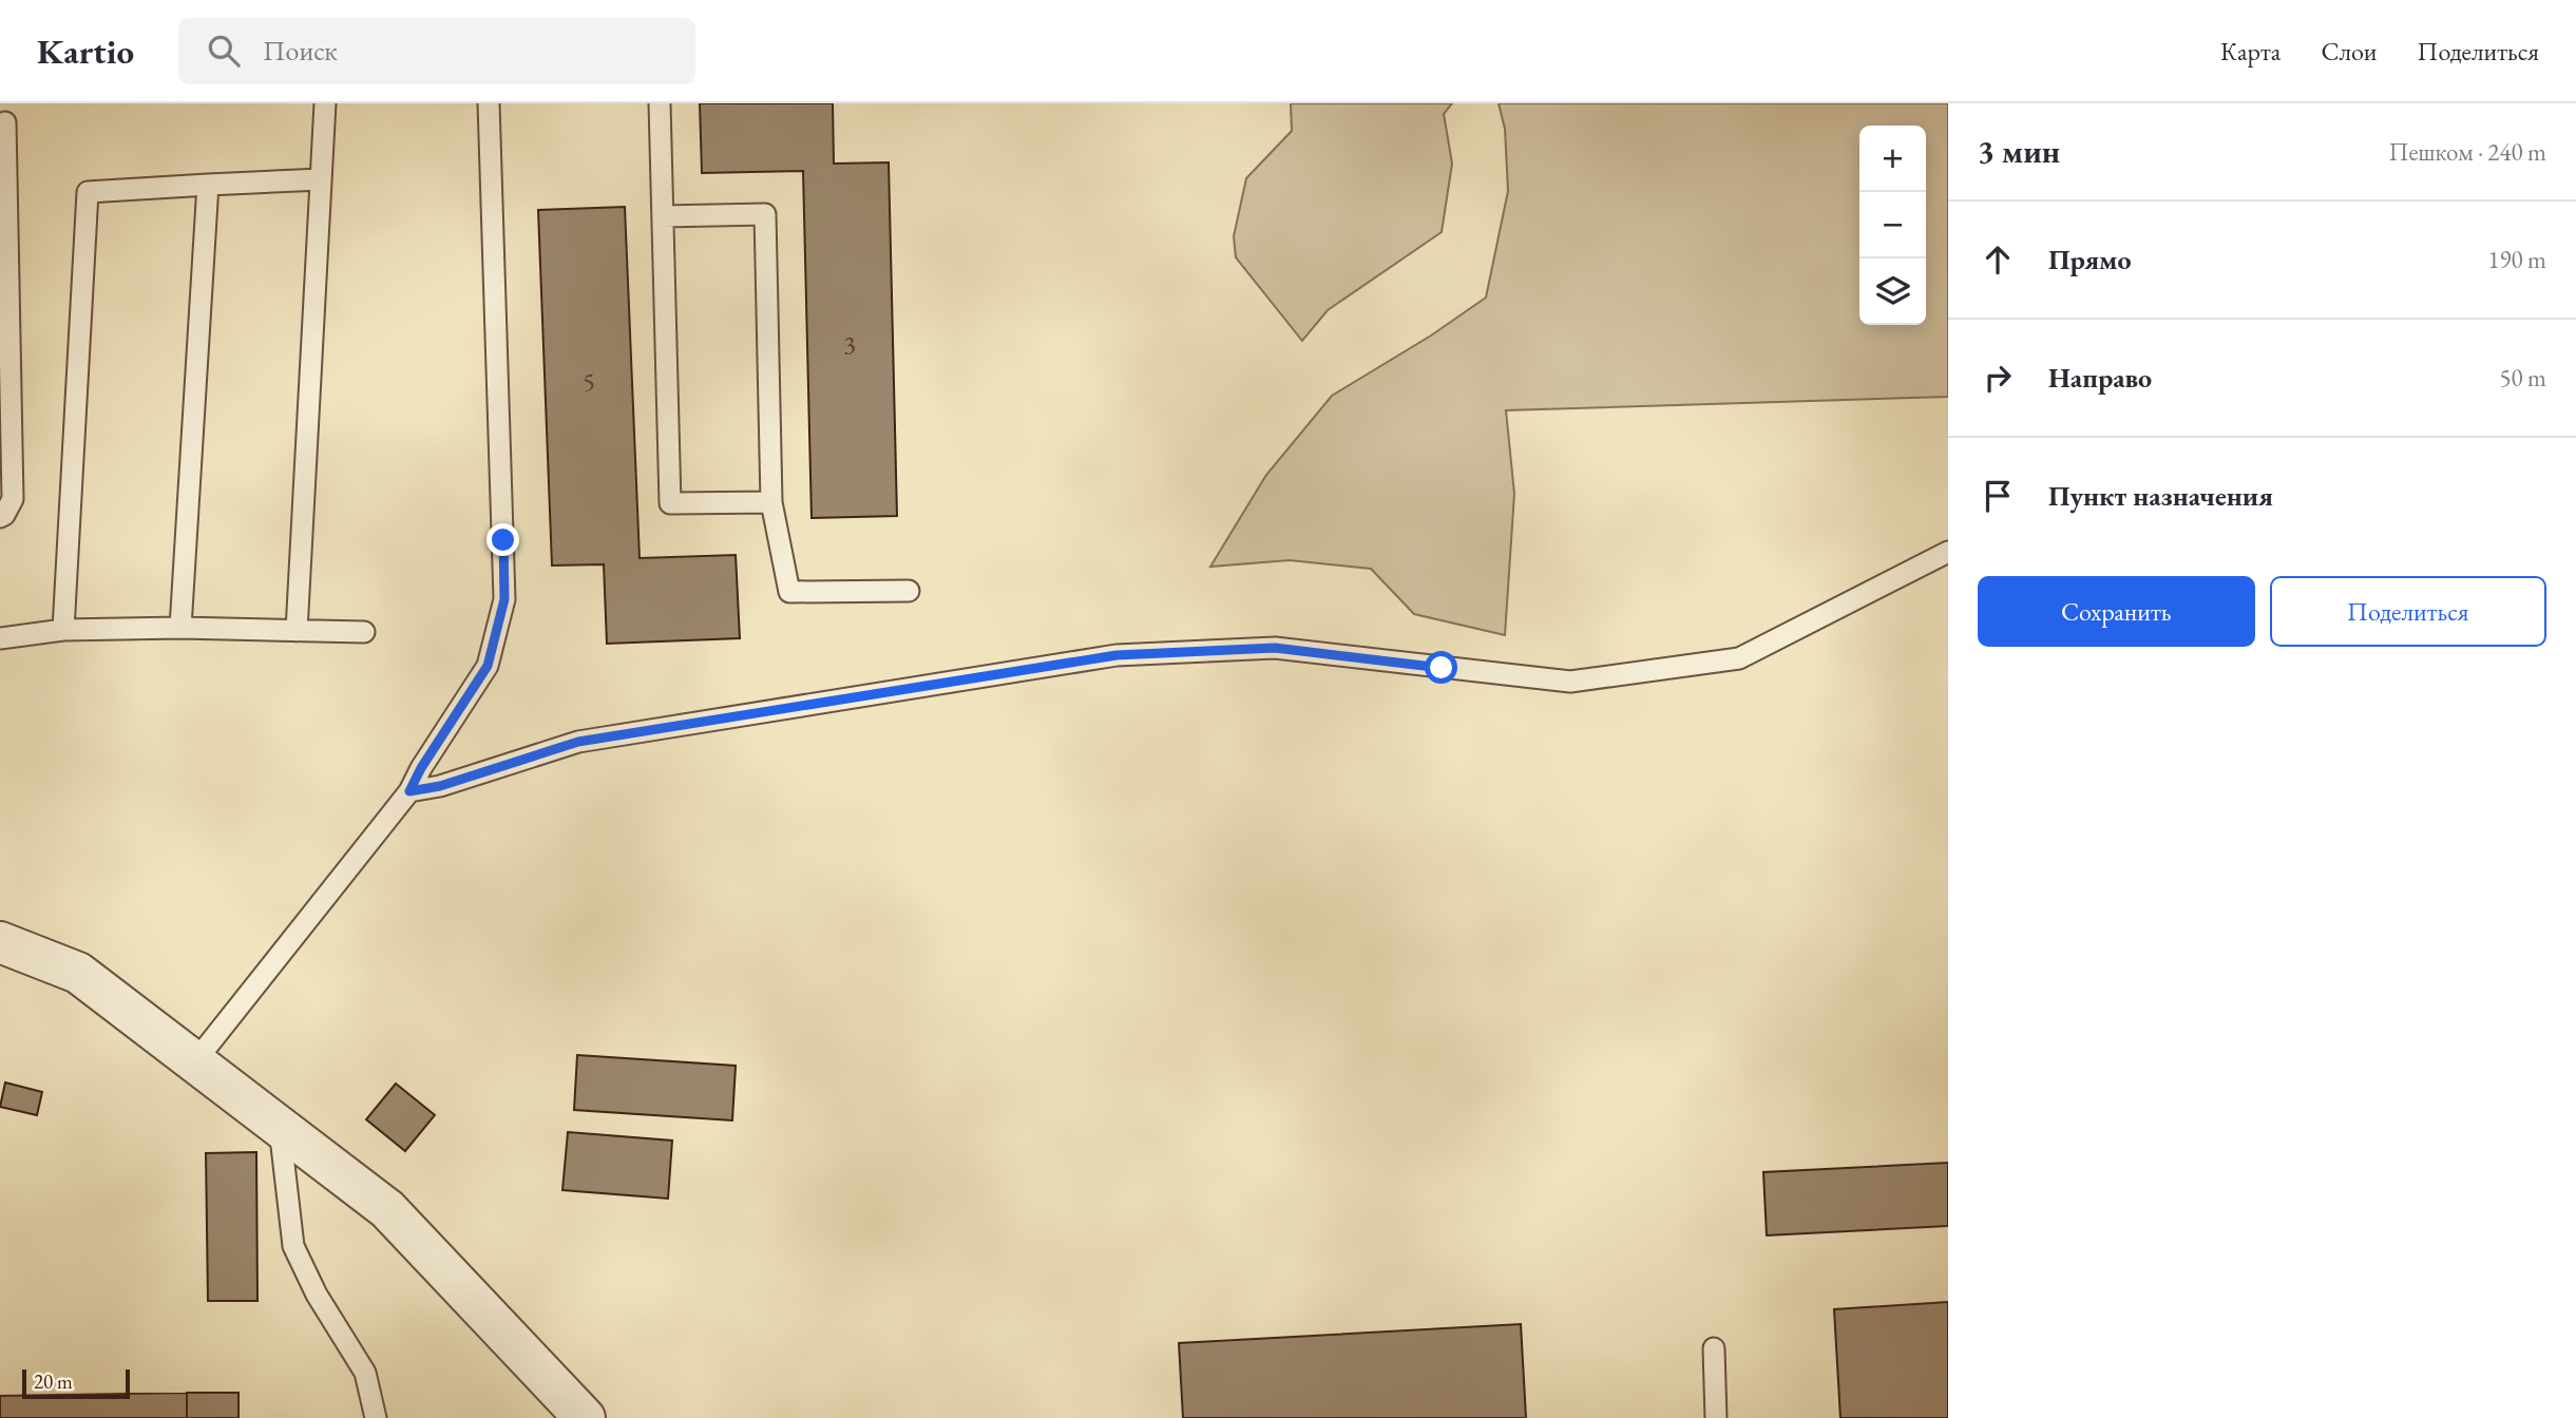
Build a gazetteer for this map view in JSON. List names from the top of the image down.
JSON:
{
  "house_numbers": ["3", "5"],
  "scale_bar": "20 m",
  "page": {
    "header": "Kartio",
    "search": "Поиск",
    "nav": ["Карта", "Слои", "Поделиться"],
    "heading": ["3 мин", "Пешком · 240 m"],
    "map_buttons": ["+", "−"],
    "list": [
      ["Прямо", "190 m"],
      ["Направо", "50 m"],
      "Пункт назначения"
    ],
    "buttons": ["Сохранить", "Поделиться"],
    "scale": "20 m"
  }
}
